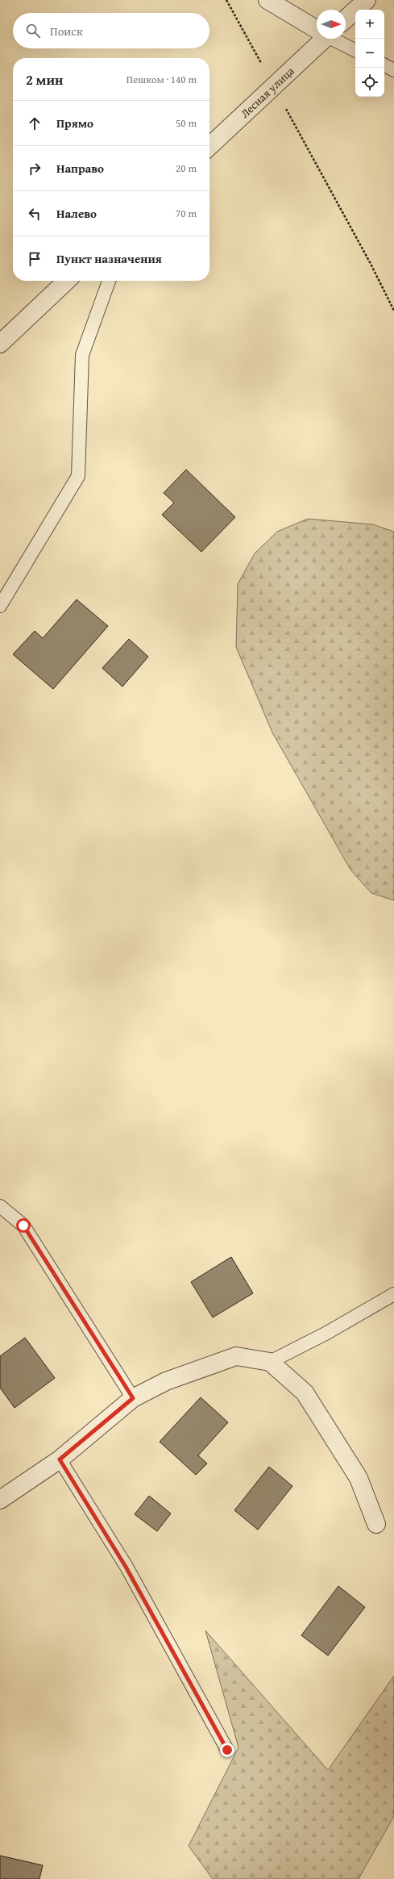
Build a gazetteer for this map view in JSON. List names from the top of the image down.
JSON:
{
  "streets": {
    "street": ["Лесная улица"]
  },
  "north": "right",
  "page": {
    "map_buttons": ["+", "−"],
    "search": "Поиск",
    "heading": ["2 мин", "Пешком · 140 m"],
    "list": [
      ["Прямо", "50 m"],
      ["Направо", "20 m"],
      ["Налево", "70 m"],
      "Пункт назначения"
    ]
  }
}
